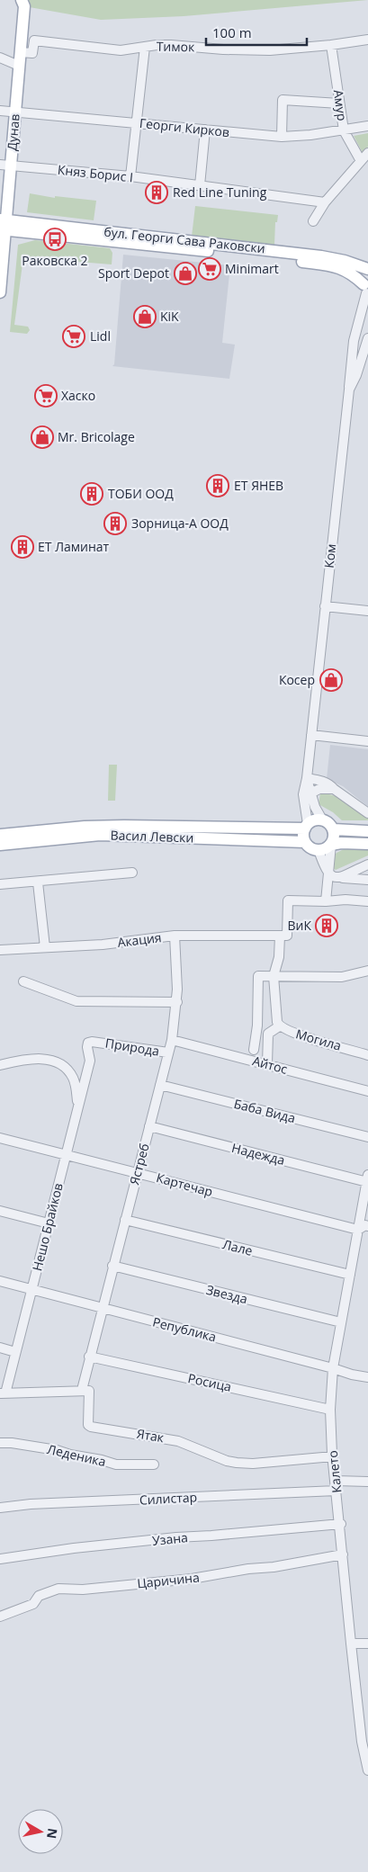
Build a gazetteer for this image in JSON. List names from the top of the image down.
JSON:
{
  "streets": {
    "main road": ["Дунав", "бул. Георги Сава Раковски", "Васил Левски"],
    "street": [
      "Тимок",
      "Амур",
      "Георги Кирков",
      "Княз Борис I",
      "Ком",
      "Акация",
      "Могила",
      "Природа",
      "Айтос",
      "Баба Вида",
      "Надежда",
      "Ястреб",
      "Картечар",
      "Нешо Брайков",
      "Лале",
      "Звезда",
      "Република",
      "Росица",
      "Ятак",
      "Леденика",
      "Калето",
      "Силистар",
      "Узана",
      "Царичина"
    ]
  },
  "crossings": [
    ["Тимок", "Амур"],
    ["Тимок", "Дунав"],
    ["Амур", "Георги Кирков"],
    ["Георги Кирков", "Дунав"],
    ["Дунав", "Княз Борис I"],
    ["Дунав", "бул. Георги Сава Раковски"],
    ["Ком", "Васил Левски"],
    ["Акация", "Могила"],
    ["Акация", "Ястреб"],
    ["Природа", "Ястреб"],
    ["Природа", "Нешо Брайков"],
    ["Айтос", "Ястреб"],
    ["Баба Вида", "Ястреб"],
    ["Надежда", "Ястреб"],
    ["Надежда", "Калето"],
    ["Ястреб", "Картечар"],
    ["Ястреб", "Лале"],
    ["Ястреб", "Звезда"],
    ["Ястреб", "Република"],
    ["Ястреб", "Росица"],
    ["Ястреб", "Ятак"],
    ["Картечар", "Нешо Брайков"],
    ["Картечар", "Калето"],
    ["Нешо Брайков", "Република"],
    ["Лале", "Калето"],
    ["Звезда", "Калето"],
    ["Република", "Калето"],
    ["Росица", "Калето"],
    ["Ятак", "Калето"],
    ["Калето", "Силистар"],
    ["Калето", "Узана"],
    ["Калето", "Царичина"]
  ],
  "places": {
    "building": [
      "Red Line Tuning",
      "ЕТ ЯНЕВ",
      "ТОБИ ООД",
      "Зорница-А ООД",
      "ЕТ Ламинат",
      "ВиК"
    ],
    "bus stop": ["Раковска 2"],
    "supermarket": ["Minimart", "Lidl", "Хаско"],
    "shop": [
      "Sport Depot",
      "KiK",
      "Mr. Bricolage",
      "Косер"
    ]
  },
  "scale_bar": "100 m",
  "north": "right"
}
